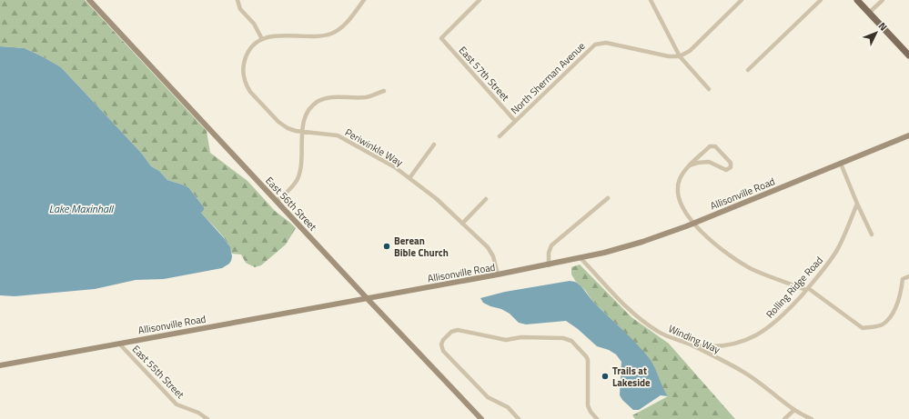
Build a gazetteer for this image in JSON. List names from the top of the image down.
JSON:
{
  "streets": {
    "main road": ["Allisonville Road", "East 56th Street"],
    "street": [
      "East 57th Street",
      "North Sherman Avenue",
      "Periwinkle Way",
      "Rolling Ridge Road",
      "Winding Way",
      "East 55th Street"
    ]
  },
  "crossings": [
    ["East 57th Street", "North Sherman Avenue"],
    ["Periwinkle Way", "Allisonville Road"],
    ["Allisonville Road", "East 56th Street"],
    ["Allisonville Road", "Winding Way"],
    ["Allisonville Road", "East 55th Street"],
    ["Rolling Ridge Road", "Winding Way"]
  ],
  "water": ["Lake Maxinhall"],
  "places": ["Berean Bible Church", "Trails at Lakeside"],
  "north": "top right"
}
